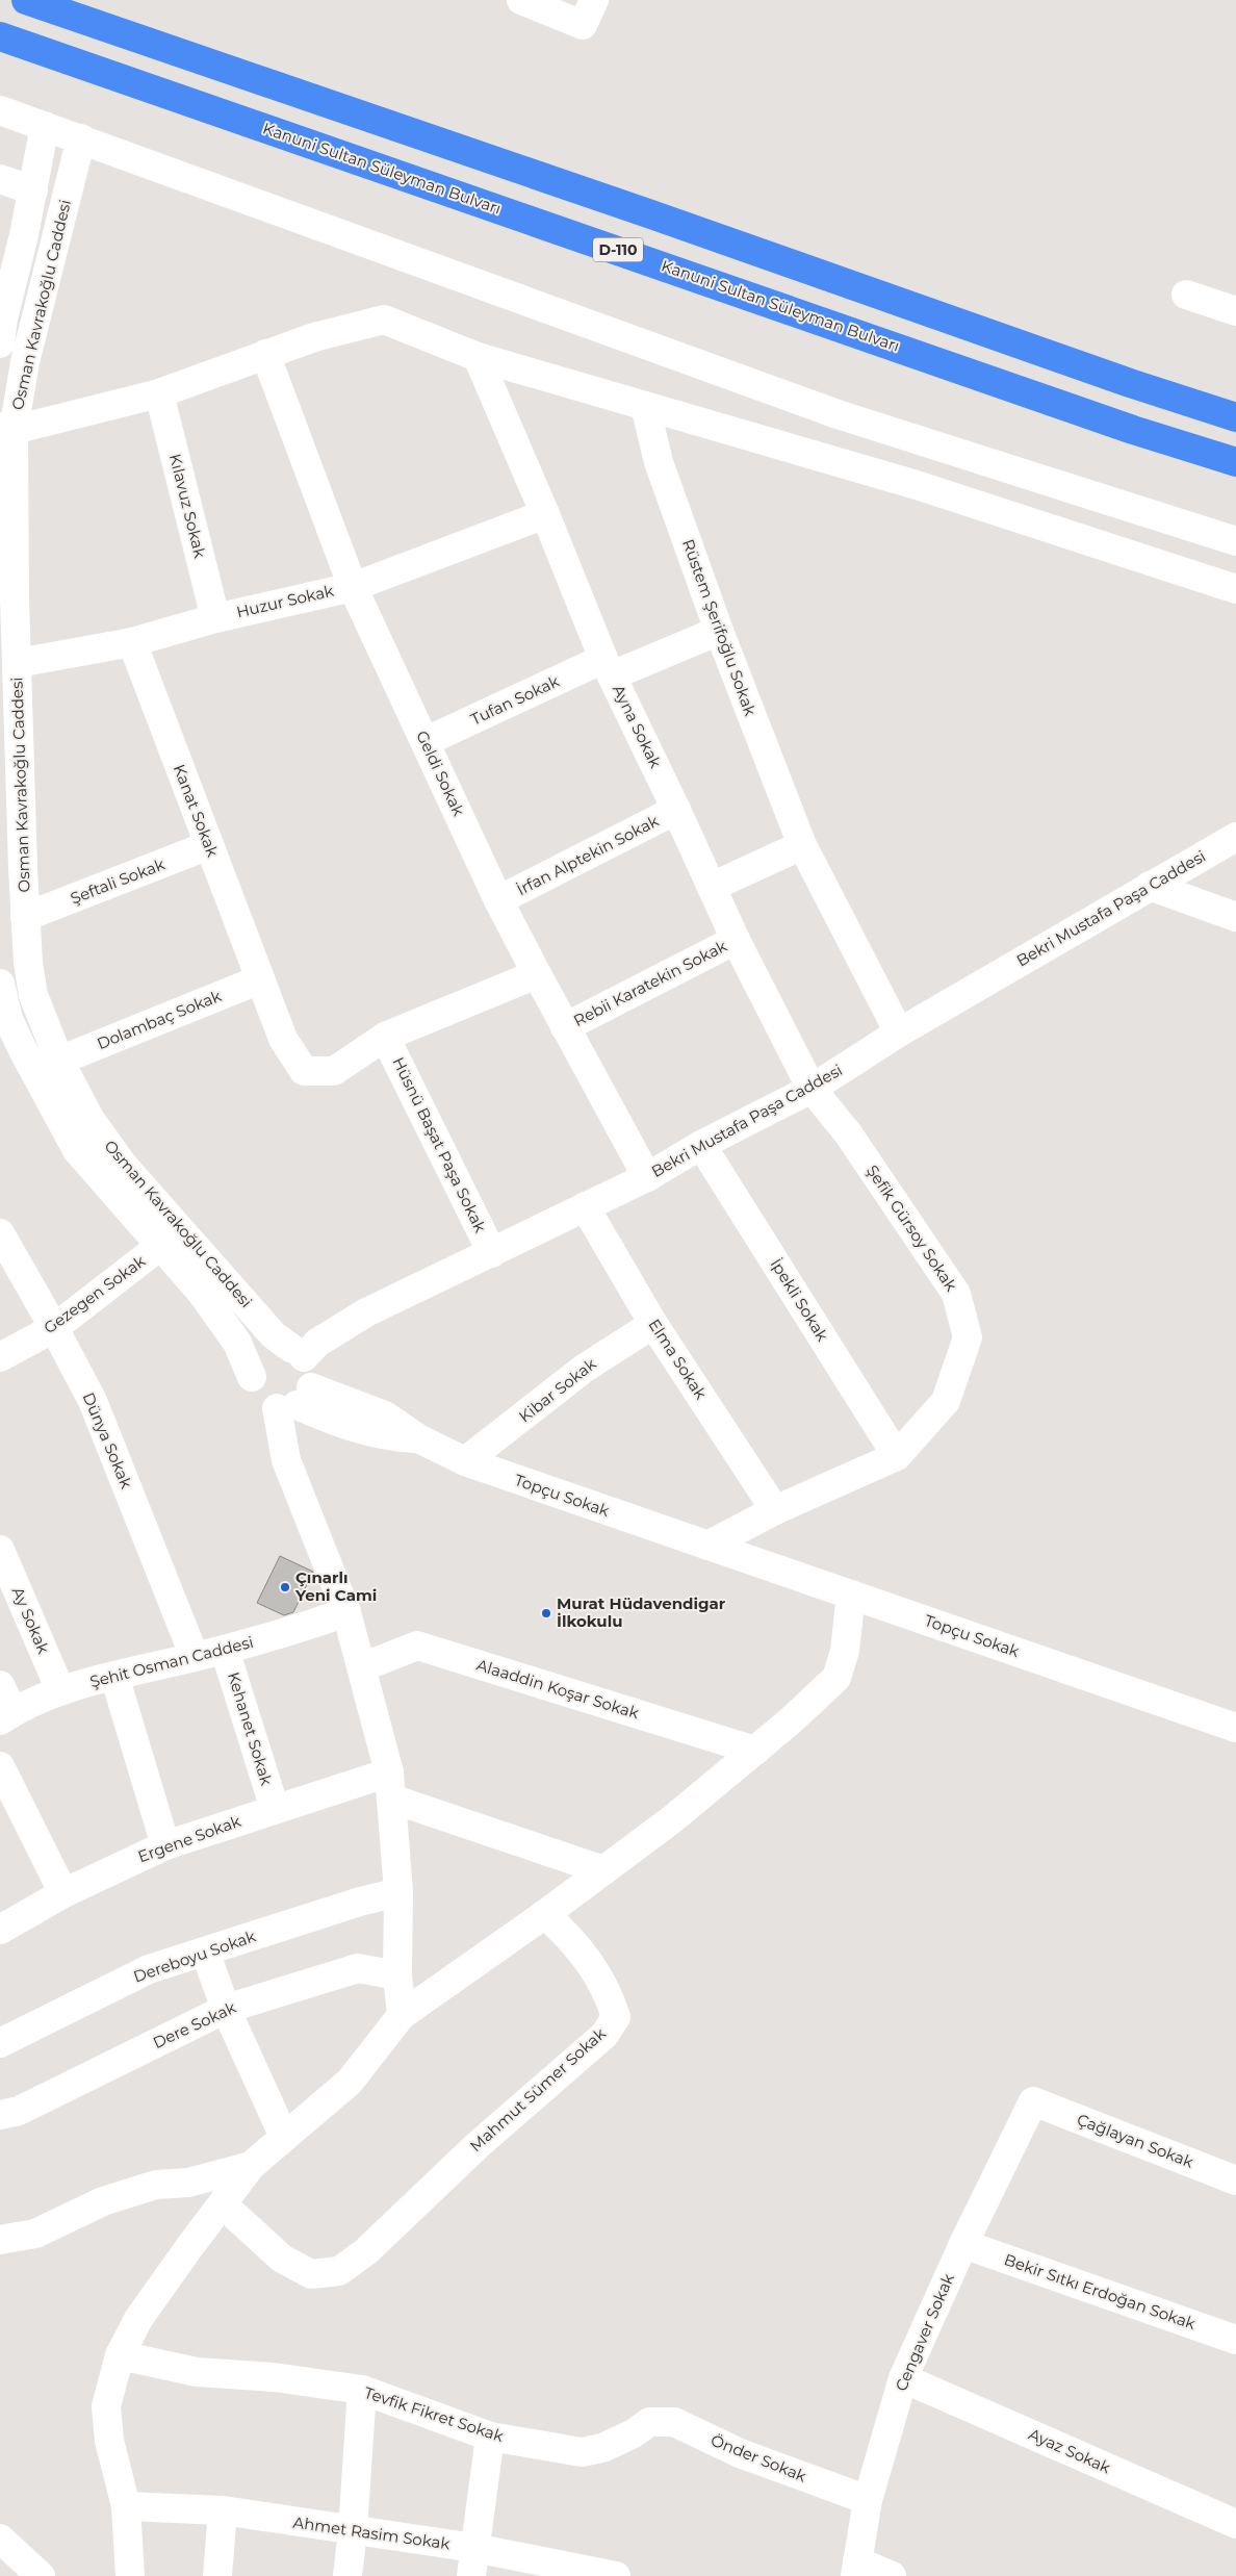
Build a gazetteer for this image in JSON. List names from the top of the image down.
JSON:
{
  "streets": {
    "highway": ["Kanuni Sultan Süleyman Bulvarı", "D-110"],
    "street": [
      "Osman Kavrakoğlu Caddesi",
      "Kılavuz Sokak",
      "Huzur Sokak",
      "Rüstem Şerifoğlu Sokak",
      "Tufan Sokak",
      "Ayna Sokak",
      "Geldi Sokak",
      "Kanat Sokak",
      "İrfan Alptekin Sokak",
      "Şeftali Sokak",
      "Bekri Mustafa Paşa Caddesi",
      "Rebii Karatekin Sokak",
      "Dolambaç Sokak",
      "Hüsnü Başat Paşa Sokak",
      "Şefik Gürsoy Sokak",
      "Gezegen Sokak",
      "İpekli Sokak",
      "Elma Sokak",
      "Kibar Sokak",
      "Dünya Sokak",
      "Topçu Sokak",
      "Ay Sokak",
      "Şehit Osman Caddesi",
      "Alaaddin Koşar Sokak",
      "Kehanet Sokak",
      "Ergene Sokak",
      "Dereboyu Sokak",
      "Dere Sokak",
      "Mahmut Sümer Sokak",
      "Çağlayan Sokak",
      "Bekir Sıtkı Erdoğan Sokak",
      "Cengaver Sokak",
      "Tevfik Fikret Sokak",
      "Ayaz Sokak",
      "Önder Sokak",
      "Ahmet Rasim Sokak"
    ]
  },
  "crossings": [
    ["Osman Kavrakoğlu Caddesi", "Huzur Sokak"],
    ["Osman Kavrakoğlu Caddesi", "Şeftali Sokak"],
    ["Osman Kavrakoğlu Caddesi", "Bekri Mustafa Paşa Caddesi"],
    ["Osman Kavrakoğlu Caddesi", "Dolambaç Sokak"],
    ["Osman Kavrakoğlu Caddesi", "Gezegen Sokak"],
    ["Osman Kavrakoğlu Caddesi", "Topçu Sokak"],
    ["Kılavuz Sokak", "Huzur Sokak"],
    ["Huzur Sokak", "Ayna Sokak"],
    ["Huzur Sokak", "Geldi Sokak"],
    ["Huzur Sokak", "Kanat Sokak"],
    ["Rüstem Şerifoğlu Sokak", "Tufan Sokak"],
    ["Rüstem Şerifoğlu Sokak", "Bekri Mustafa Paşa Caddesi"],
    ["Tufan Sokak", "Ayna Sokak"],
    ["Tufan Sokak", "Geldi Sokak"],
    ["Ayna Sokak", "İrfan Alptekin Sokak"],
    ["Ayna Sokak", "Bekri Mustafa Paşa Caddesi"],
    ["Ayna Sokak", "Rebii Karatekin Sokak"],
    ["Ayna Sokak", "Şefik Gürsoy Sokak"],
    ["Geldi Sokak", "İrfan Alptekin Sokak"],
    ["Geldi Sokak", "Bekri Mustafa Paşa Caddesi"],
    ["Geldi Sokak", "Rebii Karatekin Sokak"],
    ["Kanat Sokak", "Şeftali Sokak"],
    ["Kanat Sokak", "Dolambaç Sokak"],
    ["Kanat Sokak", "Hüsnü Başat Paşa Sokak"],
    ["Bekri Mustafa Paşa Caddesi", "Hüsnü Başat Paşa Sokak"],
    ["Bekri Mustafa Paşa Caddesi", "Şefik Gürsoy Sokak"],
    ["Bekri Mustafa Paşa Caddesi", "İpekli Sokak"],
    ["Bekri Mustafa Paşa Caddesi", "Elma Sokak"],
    ["Bekri Mustafa Paşa Caddesi", "Topçu Sokak"],
    ["Şefik Gürsoy Sokak", "İpekli Sokak"],
    ["Gezegen Sokak", "Dünya Sokak"],
    ["Elma Sokak", "Kibar Sokak"],
    ["Kibar Sokak", "Topçu Sokak"],
    ["Dünya Sokak", "Şehit Osman Caddesi"],
    ["Ay Sokak", "Şehit Osman Caddesi"],
    ["Şehit Osman Caddesi", "Kehanet Sokak"],
    ["Kehanet Sokak", "Ergene Sokak"],
    ["Çağlayan Sokak", "Cengaver Sokak"],
    ["Bekir Sıtkı Erdoğan Sokak", "Cengaver Sokak"],
    ["Cengaver Sokak", "Ayaz Sokak"],
    ["Cengaver Sokak", "Önder Sokak"],
    ["Tevfik Fikret Sokak", "Önder Sokak"]
  ],
  "places": ["Çınarlı Yeni Cami", "Murat Hüdavendigar İlkokulu"]
}
